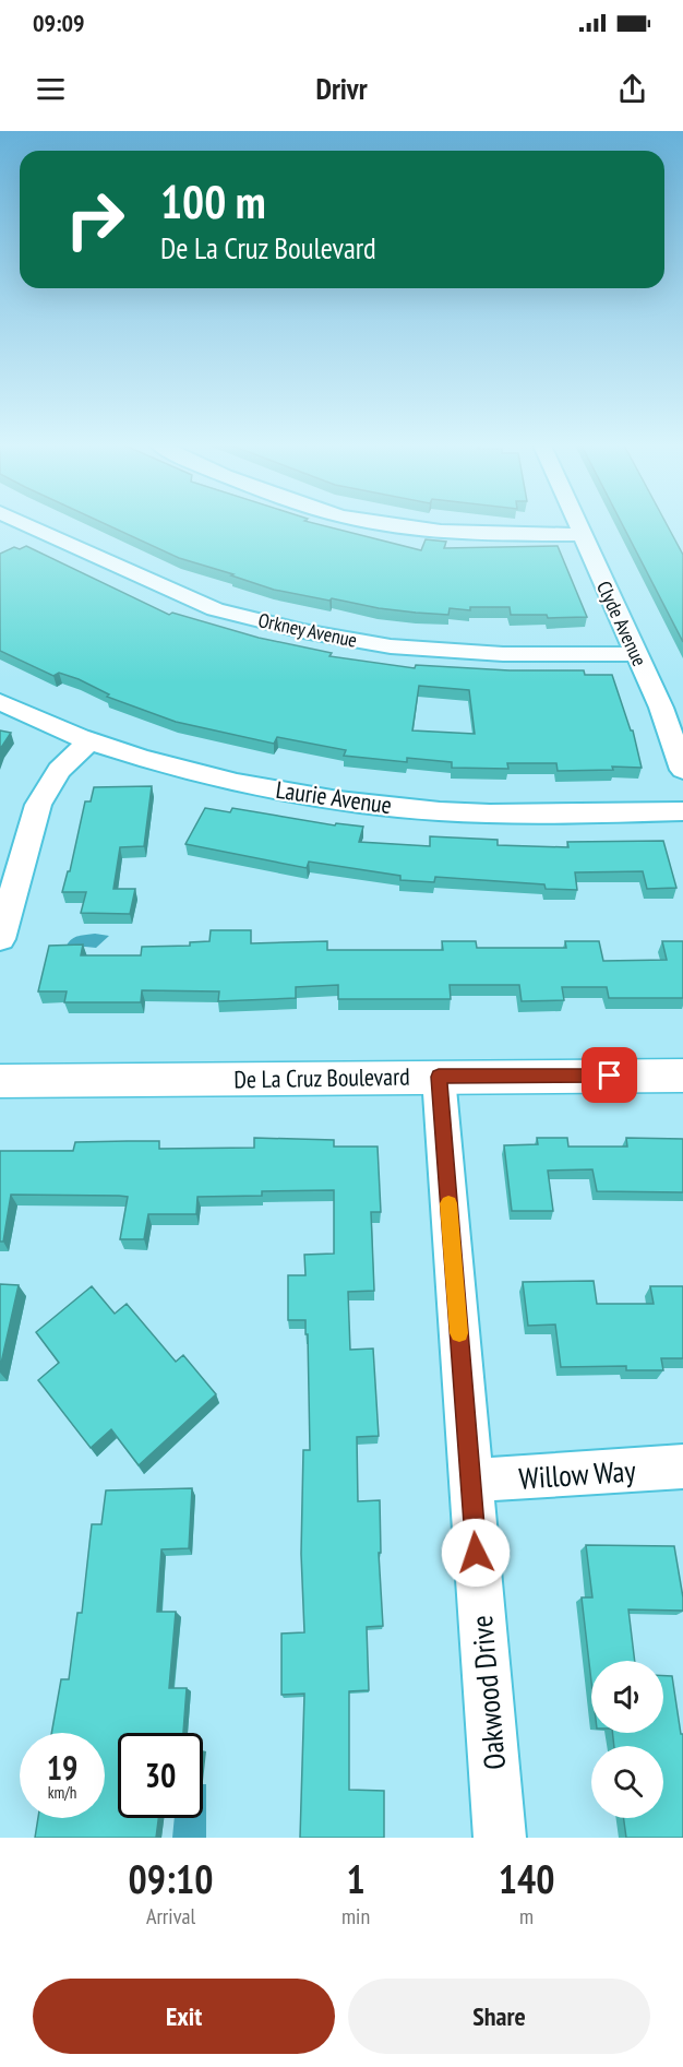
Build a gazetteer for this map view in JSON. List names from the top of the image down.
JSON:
{
  "streets": {
    "main road": ["De La Cruz Boulevard"],
    "street": [
      "Clyde Avenue",
      "Orkney Avenue",
      "Laurie Avenue",
      "Willow Way",
      "Oakwood Drive"
    ]
  },
  "crossings": [
    ["Clyde Avenue", "Orkney Avenue"],
    ["De La Cruz Boulevard", "Oakwood Drive"],
    ["Willow Way", "Oakwood Drive"]
  ],
  "page": {
    "status": "09:09",
    "header": "Drivr",
    "turn": ["100 m", "De La Cruz Boulevard"],
    "speed": "19 km/h",
    "limit": "30",
    "eta": [
      "09:10",
      "Arrival",
      "1",
      "min",
      "140",
      "m"
    ],
    "buttons": ["Exit", "Share"]
  }
}
